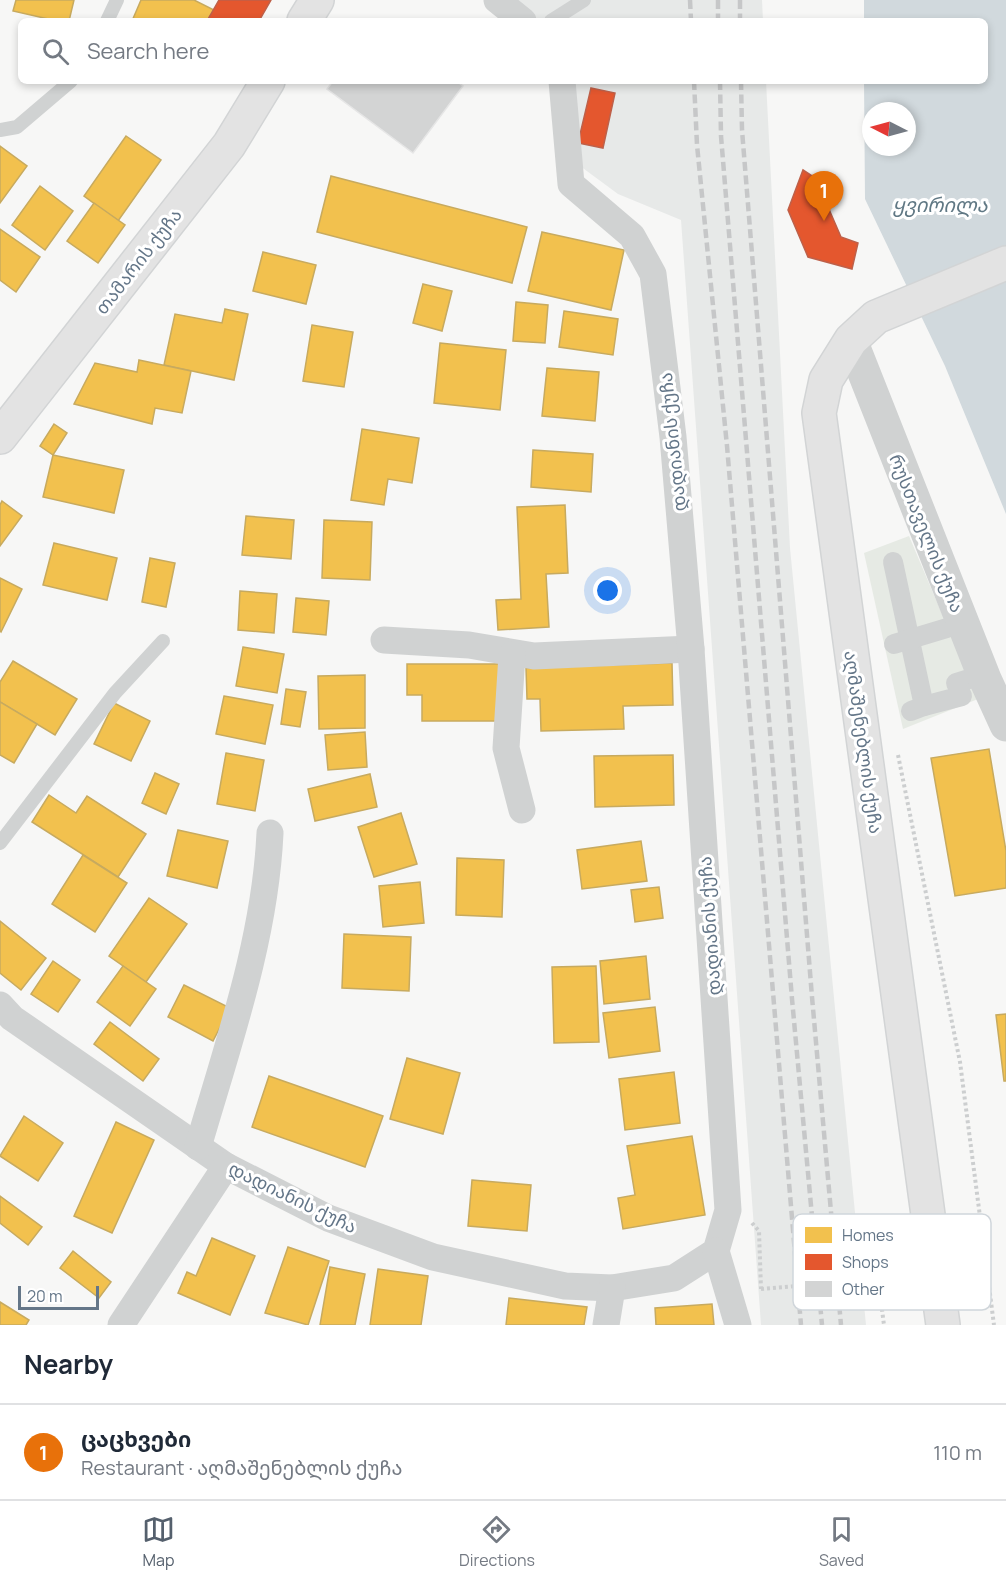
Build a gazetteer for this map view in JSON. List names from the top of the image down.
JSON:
{
  "streets": {
    "main road": ["თამარის ქუჩა", "აღმაშენებლის ქუჩა"],
    "street": ["დადიანის ქუჩა", "რუსთაველის ქუჩა"]
  },
  "crossings": [
    ["რუსთაველის ქუჩა", "აღმაშენებლის ქუჩა"]
  ],
  "water": ["ყვირილა"],
  "legend": ["Homes", "Shops", "Other"],
  "scale_bar": "20 m",
  "north": "left",
  "page": {
    "search": "Search here",
    "pins": "1",
    "scale": "20 m",
    "heading": "Nearby",
    "list": [
      {
        "mark": "1",
        "name": "ცაცხვები",
        "note": "Restaurant · აღმაშენებლის ქუჩა",
        "value": "110 m"
      }
    ],
    "nav": ["Map", "Directions", "Saved"]
  }
}
